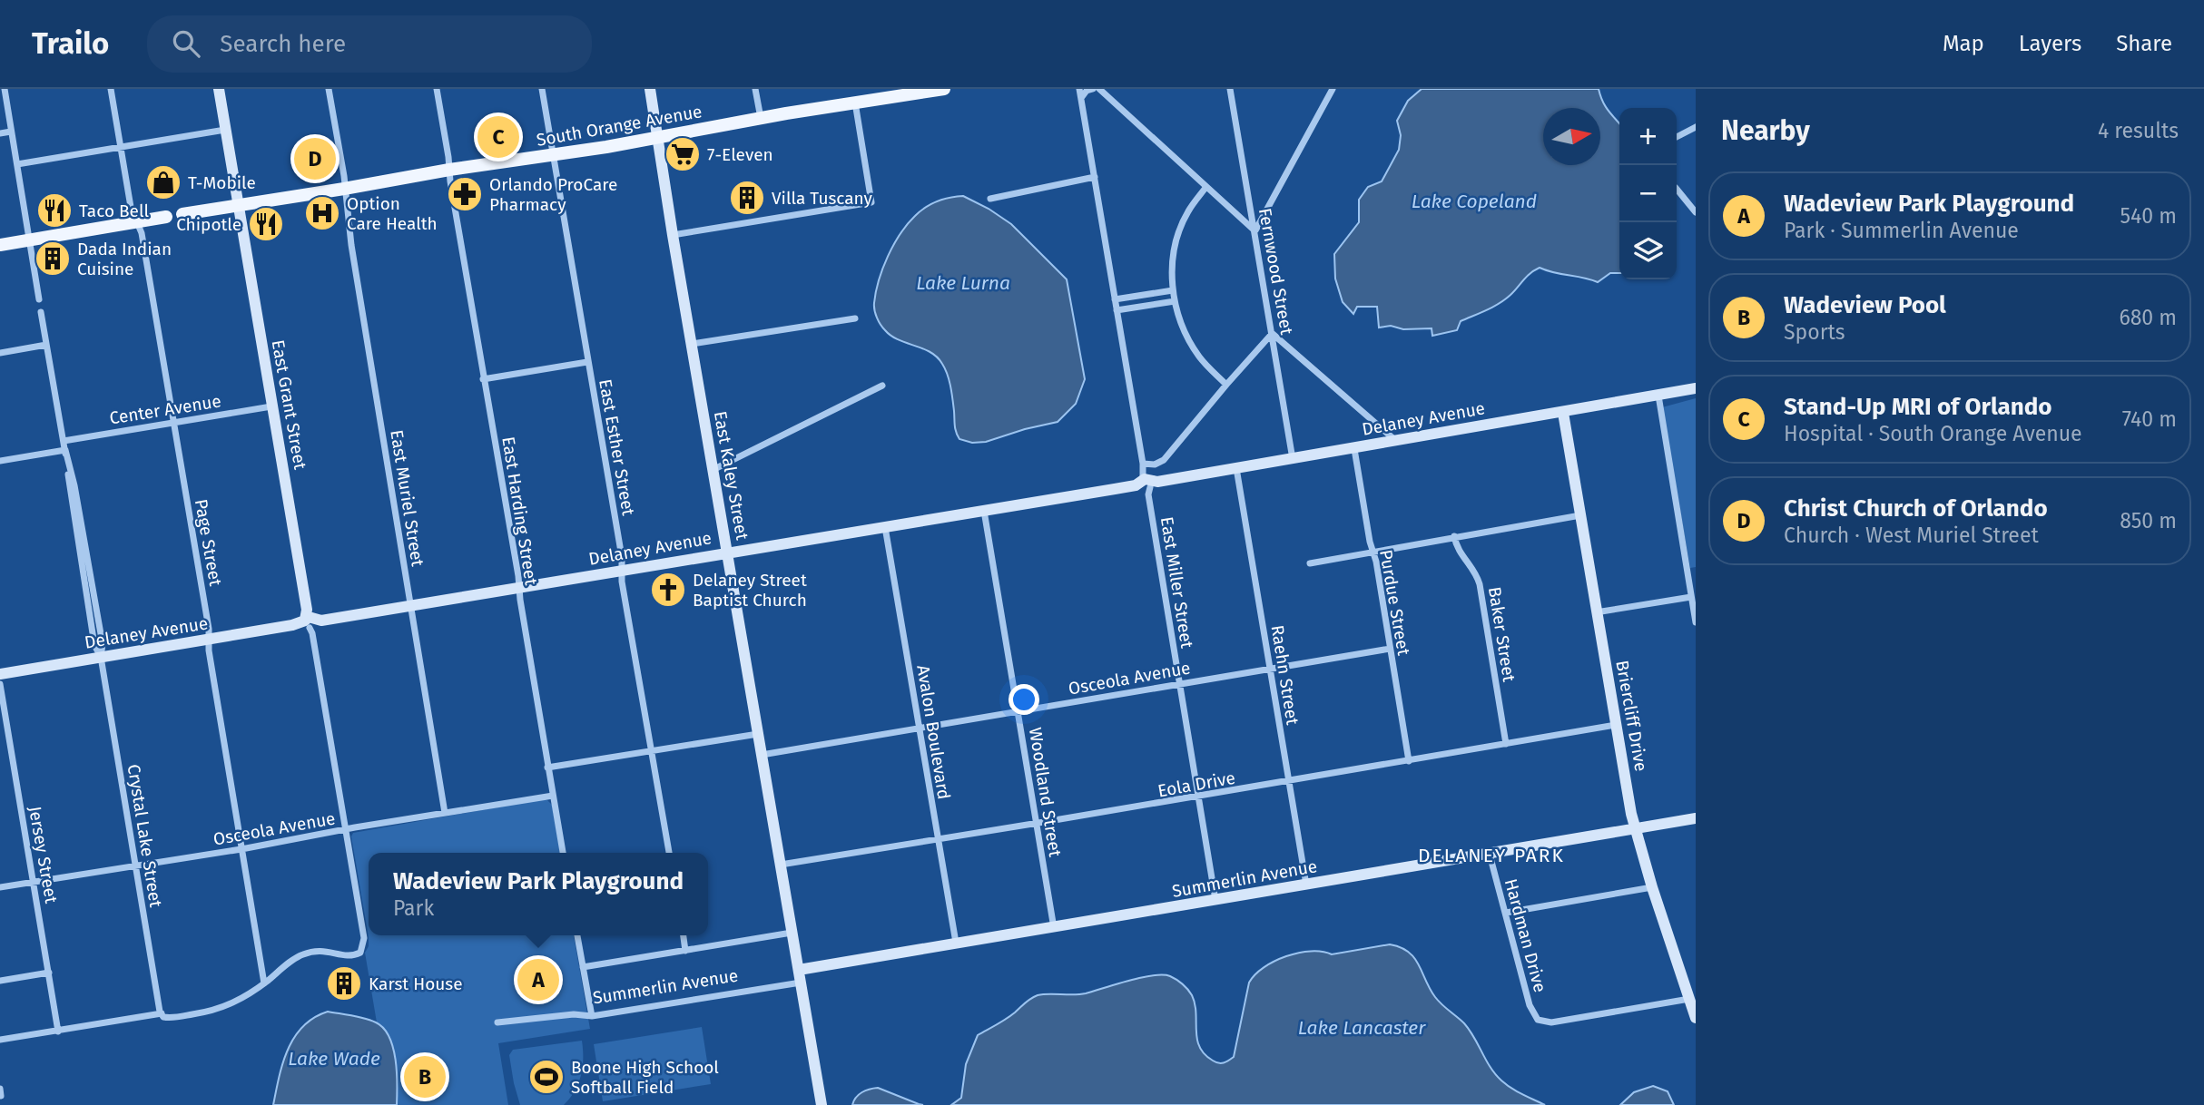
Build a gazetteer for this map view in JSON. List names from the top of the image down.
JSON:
{
  "streets": {
    "main road": ["South Orange Avenue"],
    "street": [
      "Fernwood Street",
      "East Grant Street",
      "Center Avenue",
      "Delaney Avenue",
      "East Esther Street",
      "East Kaley Street",
      "East Muriel Street",
      "East Harding Street",
      "Page Street",
      "East Miller Street",
      "Purdue Street",
      "Baker Street",
      "Raehn Street",
      "Osceola Avenue",
      "Briercliff Drive",
      "Avalon Boulevard",
      "Eola Drive",
      "Woodland Street",
      "Crystal Lake Street",
      "Jersey Street",
      "Summerlin Avenue",
      "Hardman Drive"
    ]
  },
  "crossings": [
    ["South Orange Avenue", "East Grant Street"],
    ["South Orange Avenue", "East Esther Street"],
    ["South Orange Avenue", "East Kaley Street"],
    ["South Orange Avenue", "East Muriel Street"],
    ["South Orange Avenue", "East Harding Street"],
    ["South Orange Avenue", "Page Street"],
    ["Fernwood Street", "Delaney Avenue"],
    ["East Grant Street", "Center Avenue"],
    ["East Grant Street", "Delaney Avenue"],
    ["East Grant Street", "Page Street"],
    ["East Grant Street", "Osceola Avenue"],
    ["Center Avenue", "Page Street"],
    ["Center Avenue", "Crystal Lake Street"],
    ["Delaney Avenue", "East Esther Street"],
    ["Delaney Avenue", "East Kaley Street"],
    ["Delaney Avenue", "East Muriel Street"],
    ["Delaney Avenue", "East Harding Street"],
    ["Delaney Avenue", "Page Street"],
    ["Delaney Avenue", "East Miller Street"],
    ["Delaney Avenue", "Purdue Street"],
    ["Delaney Avenue", "Raehn Street"],
    ["Delaney Avenue", "Briercliff Drive"],
    ["Delaney Avenue", "Avalon Boulevard"],
    ["Delaney Avenue", "Woodland Street"],
    ["Delaney Avenue", "Crystal Lake Street"],
    ["East Kaley Street", "Osceola Avenue"],
    ["East Kaley Street", "Eola Drive"],
    ["East Kaley Street", "Summerlin Avenue"],
    ["East Muriel Street", "Osceola Avenue"],
    ["East Harding Street", "Osceola Avenue"],
    ["Page Street", "Osceola Avenue"],
    ["East Miller Street", "Osceola Avenue"],
    ["East Miller Street", "Eola Drive"],
    ["East Miller Street", "Summerlin Avenue"],
    ["Purdue Street", "Osceola Avenue"],
    ["Purdue Street", "Eola Drive"],
    ["Baker Street", "Eola Drive"],
    ["Raehn Street", "Osceola Avenue"],
    ["Raehn Street", "Eola Drive"],
    ["Raehn Street", "Summerlin Avenue"],
    ["Osceola Avenue", "Avalon Boulevard"],
    ["Osceola Avenue", "Woodland Street"],
    ["Osceola Avenue", "Crystal Lake Street"],
    ["Osceola Avenue", "Jersey Street"],
    ["Briercliff Drive", "Eola Drive"],
    ["Briercliff Drive", "Summerlin Avenue"],
    ["Briercliff Drive", "Hardman Drive"],
    ["Avalon Boulevard", "Eola Drive"],
    ["Avalon Boulevard", "Summerlin Avenue"],
    ["Eola Drive", "Woodland Street"],
    ["Woodland Street", "Summerlin Avenue"],
    ["Summerlin Avenue", "Hardman Drive"]
  ],
  "districts": ["DELANEY PARK"],
  "water": [
    "Lake Copeland",
    "Lake Lurna",
    "Lake Lancaster",
    "Lake Wade"
  ],
  "places": {
    "supermarket": ["7-Eleven"],
    "shop": ["T-Mobile"],
    "pharmacy": ["Orlando ProCare Pharmacy"],
    "building": ["Villa Tuscany", "Dada Indian Cuisine", "Karst House"],
    "restaurant": ["Taco Bell", "Chipotle"],
    "hospital": ["Option Care Health"],
    "church": ["Delaney Street Baptist Church"],
    "sports": ["Boone High School Softball Field"]
  },
  "north": "right",
  "page": {
    "header": "Trailo",
    "search": "Search here",
    "nav": ["Map", "Layers", "Share"],
    "heading": ["Nearby", "4 results"],
    "map_buttons": ["+", "−"],
    "pins": [
      "C",
      "D",
      "A",
      "B"
    ],
    "list": [
      {
        "mark": "A",
        "name": "Wadeview Park Playground",
        "note": "Park · Summerlin Avenue",
        "value": "540 m"
      },
      {
        "mark": "B",
        "name": "Wadeview Pool",
        "note": "Sports",
        "value": "680 m"
      },
      {
        "mark": "C",
        "name": "Stand-Up MRI of Orlando",
        "note": "Hospital · South Orange Avenue",
        "value": "740 m"
      },
      {
        "mark": "D",
        "name": "Christ Church of Orlando",
        "note": "Church · West Muriel Street",
        "value": "850 m"
      }
    ],
    "popup": ["Wadeview Park Playground", "Park"]
  }
}
